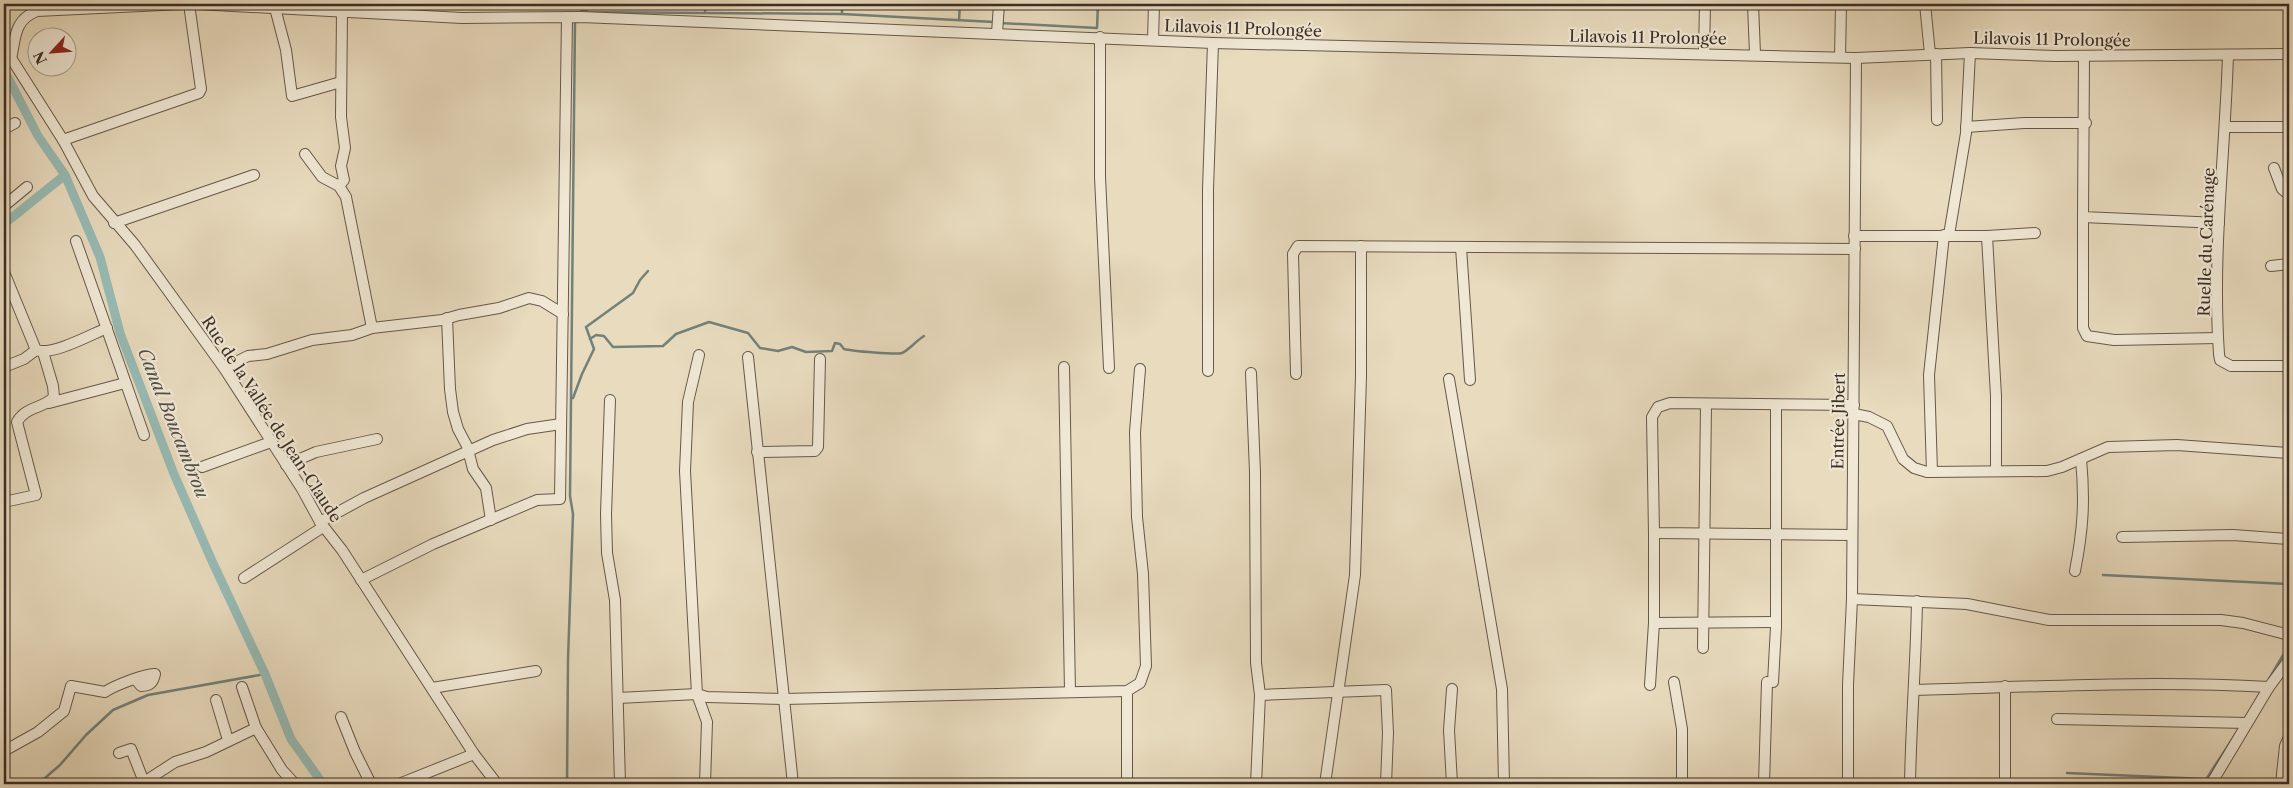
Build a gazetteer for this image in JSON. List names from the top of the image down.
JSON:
{
  "streets": {
    "street": [
      "Lilavois 11 Prolongée",
      "Ruelle du Carénage",
      "Rue de la Vallée de Jean-Claude",
      "Entrée Jibert"
    ]
  },
  "crossings": [
    ["Lilavois 11 Prolongée", "Ruelle du Carénage"],
    ["Lilavois 11 Prolongée", "Entrée Jibert"]
  ],
  "water": ["Canal Boucambrou"],
  "north": "bottom left"
}
